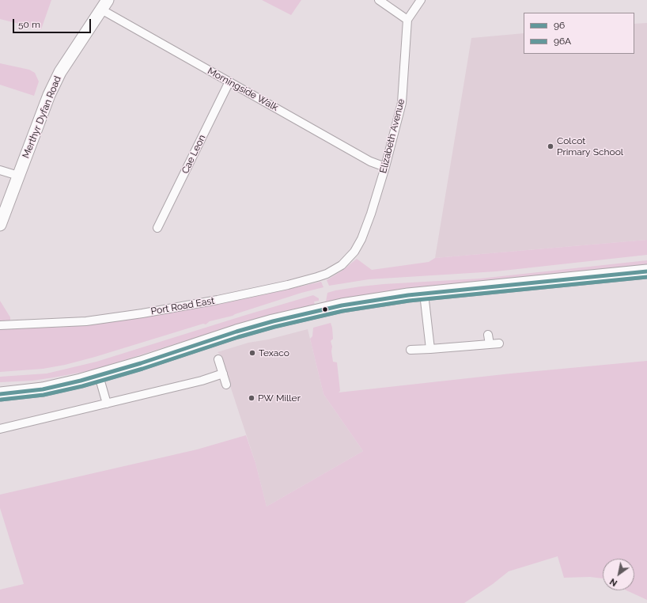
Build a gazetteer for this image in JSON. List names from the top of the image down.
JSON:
{
  "streets": {
    "street": [
      "Morningside Walk",
      "Merthyr Dyfan Road",
      "Elizabeth Avenue",
      "Cae Leon",
      "Port Road East"
    ]
  },
  "crossings": [
    ["Morningside Walk", "Merthyr Dyfan Road"],
    ["Morningside Walk", "Elizabeth Avenue"],
    ["Morningside Walk", "Cae Leon"],
    ["Elizabeth Avenue", "Port Road East"]
  ],
  "places": ["Colcot Primary School", "Texaco", "PW Miller"],
  "lines": ["transit line 96", "transit line 96A"],
  "legend": ["96", "96A"],
  "scale_bar": "50 m",
  "north": "bottom left"
}
